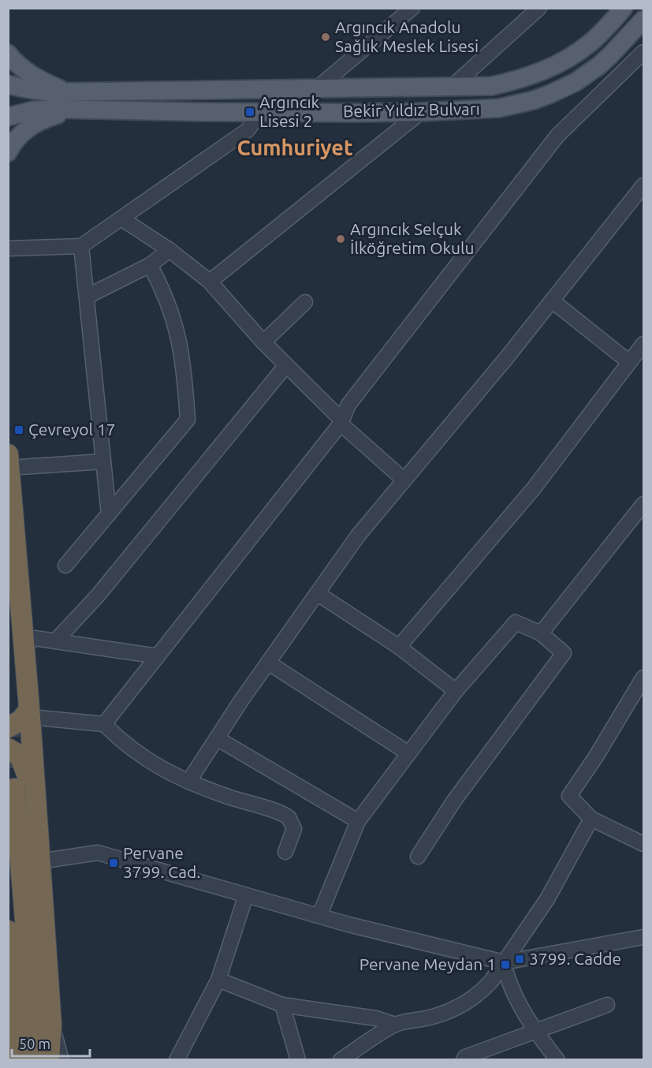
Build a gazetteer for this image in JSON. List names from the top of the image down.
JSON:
{
  "streets": {
    "main road": ["Bekir Yıldız Bulvarı"]
  },
  "districts": ["Cumhuriyet"],
  "places": {
    "other": ["Argıncık Anadolu Sağlık Meslek Lisesi", "Argıncık Selçuk İlköğretim Okulu"],
    "transit": [
      "Argıncık Lisesi 2",
      "Çevreyol 17",
      "Pervane 3799. Cad.",
      "3799. Cadde",
      "Pervane Meydan 1"
    ]
  },
  "scale_bar": "50 m"
}
